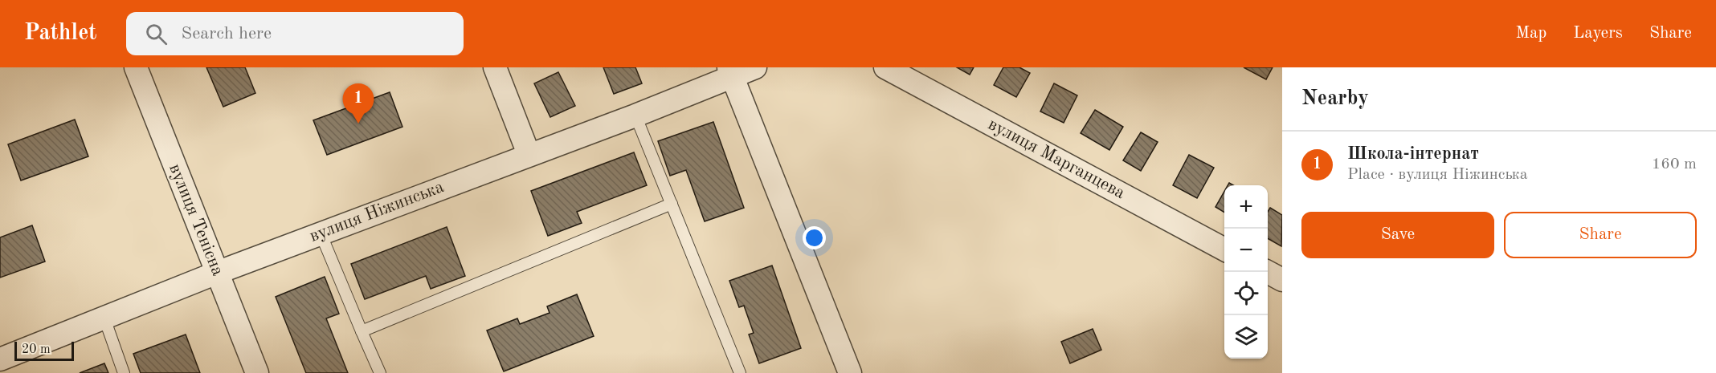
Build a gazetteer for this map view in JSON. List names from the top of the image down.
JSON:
{
  "streets": {
    "street": ["вулиця Марганцева", "вулиця Ніжинська", "вулиця Тенісна"]
  },
  "crossings": [
    ["вулиця Ніжинська", "вулиця Тенісна"]
  ],
  "scale_bar": "20 m",
  "page": {
    "header": "Pathlet",
    "search": "Search here",
    "nav": ["Map", "Layers", "Share"],
    "heading": "Nearby",
    "pins": "1",
    "list": [
      {
        "mark": "1",
        "name": "Школа-інтернат",
        "note": "Place · вулиця Ніжинська",
        "value": "160 m"
      }
    ],
    "map_buttons": ["+", "−"],
    "buttons": ["Save", "Share"],
    "scale": "20 m"
  }
}
